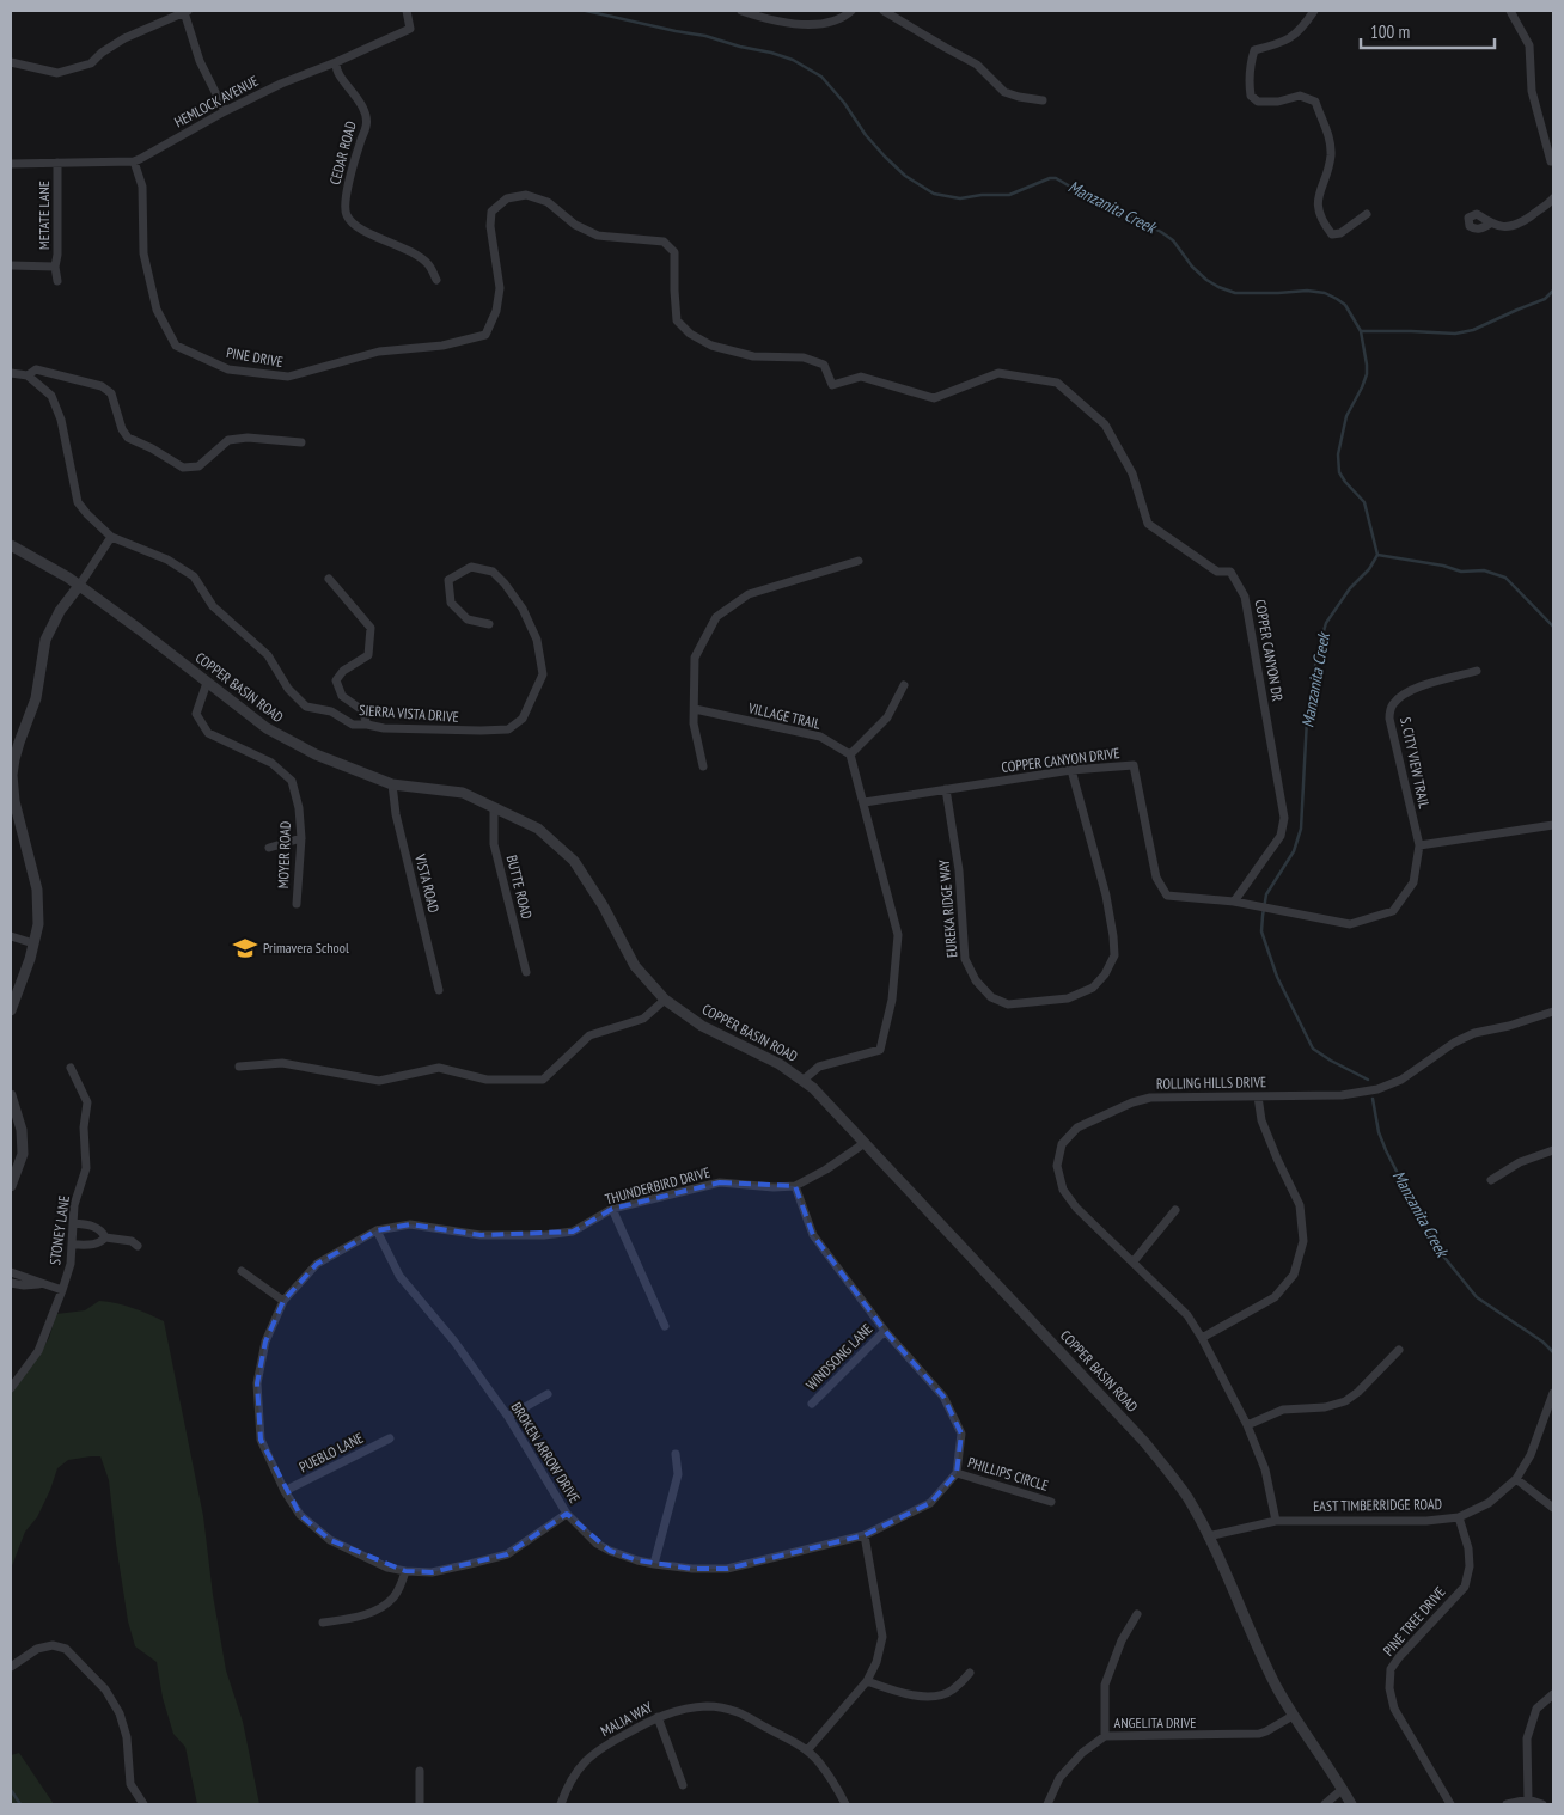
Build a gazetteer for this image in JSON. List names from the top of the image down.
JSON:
{
  "streets": {
    "street": [
      "HEMLOCK AVENUE",
      "CEDAR ROAD",
      "METATE LANE",
      "PINE DRIVE",
      "COPPER CANYON DR",
      "COPPER BASIN ROAD",
      "SIERRA VISTA DRIVE",
      "VILLAGE TRAIL",
      "COPPER CANYON DRIVE",
      "S. CITY VIEW TRAIL",
      "MOYER ROAD",
      "VISTA ROAD",
      "BUTTE ROAD",
      "EUREKA RIDGE WAY",
      "ROLLING HILLS DRIVE",
      "THUNDERBIRD DRIVE",
      "STONEY LANE",
      "WINDSONG LANE",
      "PUEBLO LANE",
      "BROKEN ARROW DRIVE",
      "PHILLIPS CIRCLE",
      "EAST TIMBERRIDGE ROAD",
      "PINE TREE DRIVE",
      "MALIA WAY",
      "ANGELITA DRIVE"
    ]
  },
  "crossings": [
    ["HEMLOCK AVENUE", "CEDAR ROAD"],
    ["HEMLOCK AVENUE", "METATE LANE"],
    ["HEMLOCK AVENUE", "PINE DRIVE"],
    ["PINE DRIVE", "COPPER CANYON DR"],
    ["COPPER CANYON DR", "COPPER CANYON DRIVE"],
    ["COPPER BASIN ROAD", "MOYER ROAD"],
    ["COPPER BASIN ROAD", "VISTA ROAD"],
    ["COPPER BASIN ROAD", "BUTTE ROAD"],
    ["COPPER BASIN ROAD", "THUNDERBIRD DRIVE"],
    ["COPPER BASIN ROAD", "EAST TIMBERRIDGE ROAD"],
    ["COPPER BASIN ROAD", "ANGELITA DRIVE"],
    ["COPPER CANYON DRIVE", "S. CITY VIEW TRAIL"],
    ["COPPER CANYON DRIVE", "EUREKA RIDGE WAY"],
    ["ROLLING HILLS DRIVE", "EAST TIMBERRIDGE ROAD"],
    ["THUNDERBIRD DRIVE", "PUEBLO LANE"],
    ["THUNDERBIRD DRIVE", "BROKEN ARROW DRIVE"],
    ["BROKEN ARROW DRIVE", "PHILLIPS CIRCLE"],
    ["EAST TIMBERRIDGE ROAD", "PINE TREE DRIVE"]
  ],
  "water": ["Manzanita Creek"],
  "places": {
    "school or university": ["Primavera School"]
  },
  "scale_bar": "100 m"
}
